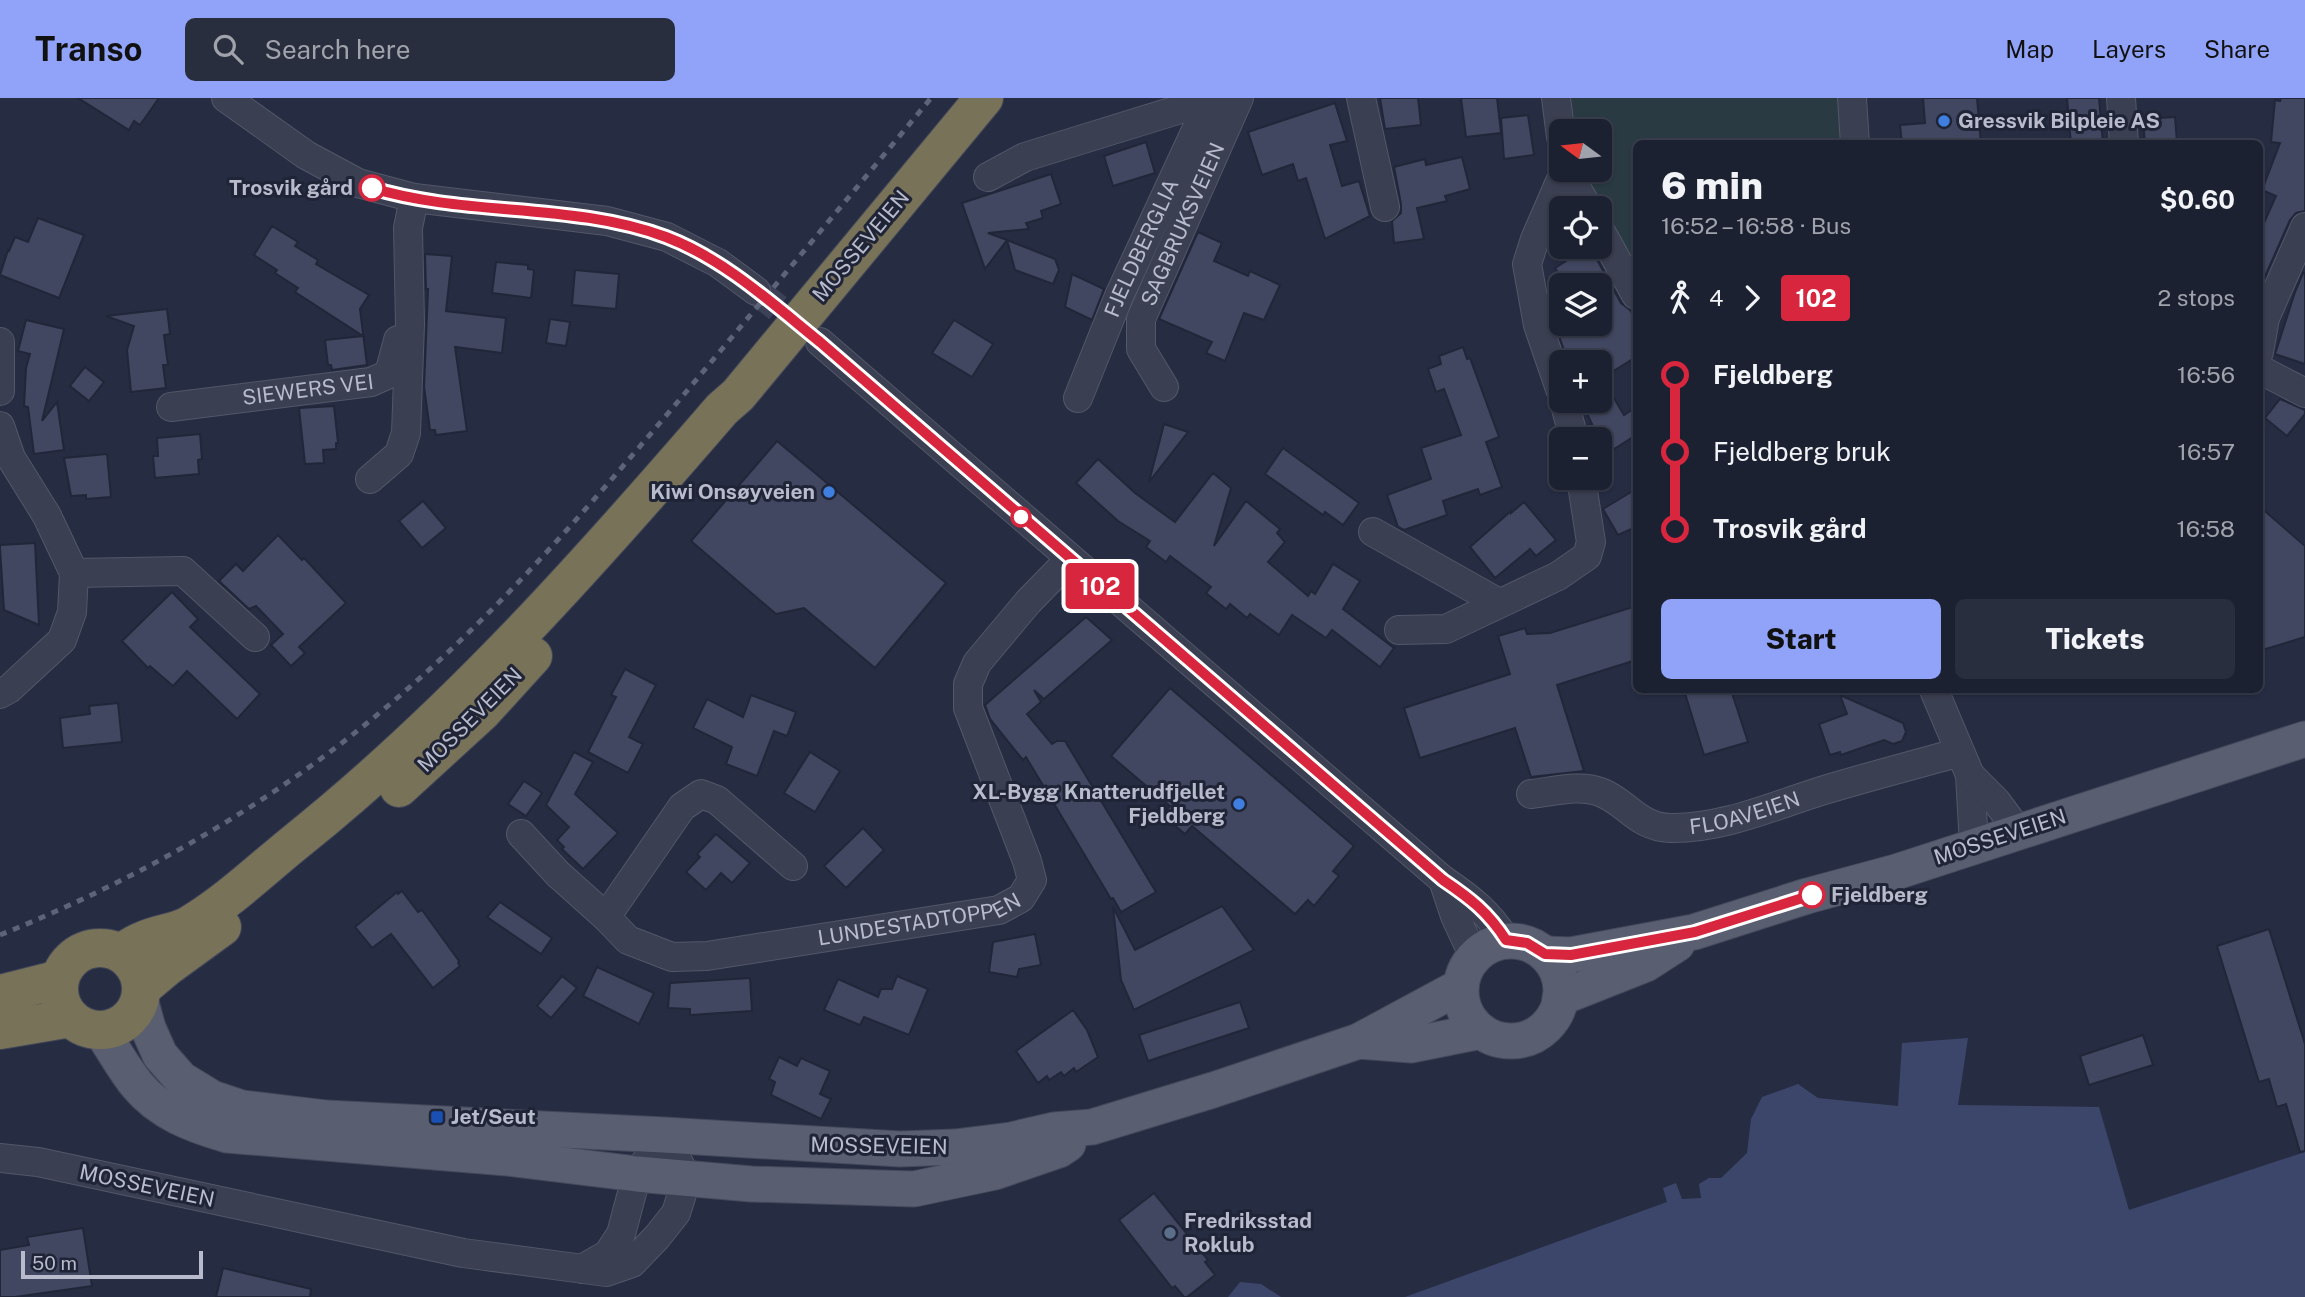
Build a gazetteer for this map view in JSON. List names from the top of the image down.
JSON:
{
  "streets": {
    "highway": ["MOSSEVEIEN"],
    "street": [
      "SAGBRUKSVEIEN",
      "FJELDBERGLIA",
      "SIEWERS VEI",
      "FLOAVEIEN",
      "LUNDESTADTOPPEN"
    ]
  },
  "places": {
    "other": [
      "Gressvik Bilpleie AS",
      "Trosvik gård",
      "Kiwi Onsøyveien",
      "XL-Bygg Knatterudfjellet Fjeldberg",
      "Fjeldberg",
      "Fredriksstad Roklub"
    ],
    "transit": ["Jet/Seut"]
  },
  "lines": ["bus line 102"],
  "scale_bar": "50 m",
  "north": "left",
  "page": {
    "header": "Transo",
    "search": "Search here",
    "nav": ["Map", "Layers", "Share"],
    "on_map": "102",
    "map_buttons": ["+", "−"],
    "heading": ["6 min", "16:52 – 16:58 · Bus", "$0.60"],
    "legs": ["4", "102", "2 stops"],
    "list": [
      {
        "name": "Fjeldberg",
        "value": "16:56"
      },
      {
        "name": "Fjeldberg bruk",
        "value": "16:57"
      },
      {
        "name": "Trosvik gård",
        "value": "16:58"
      }
    ],
    "buttons": ["Start", "Tickets"],
    "scale": "50 m"
  }
}
